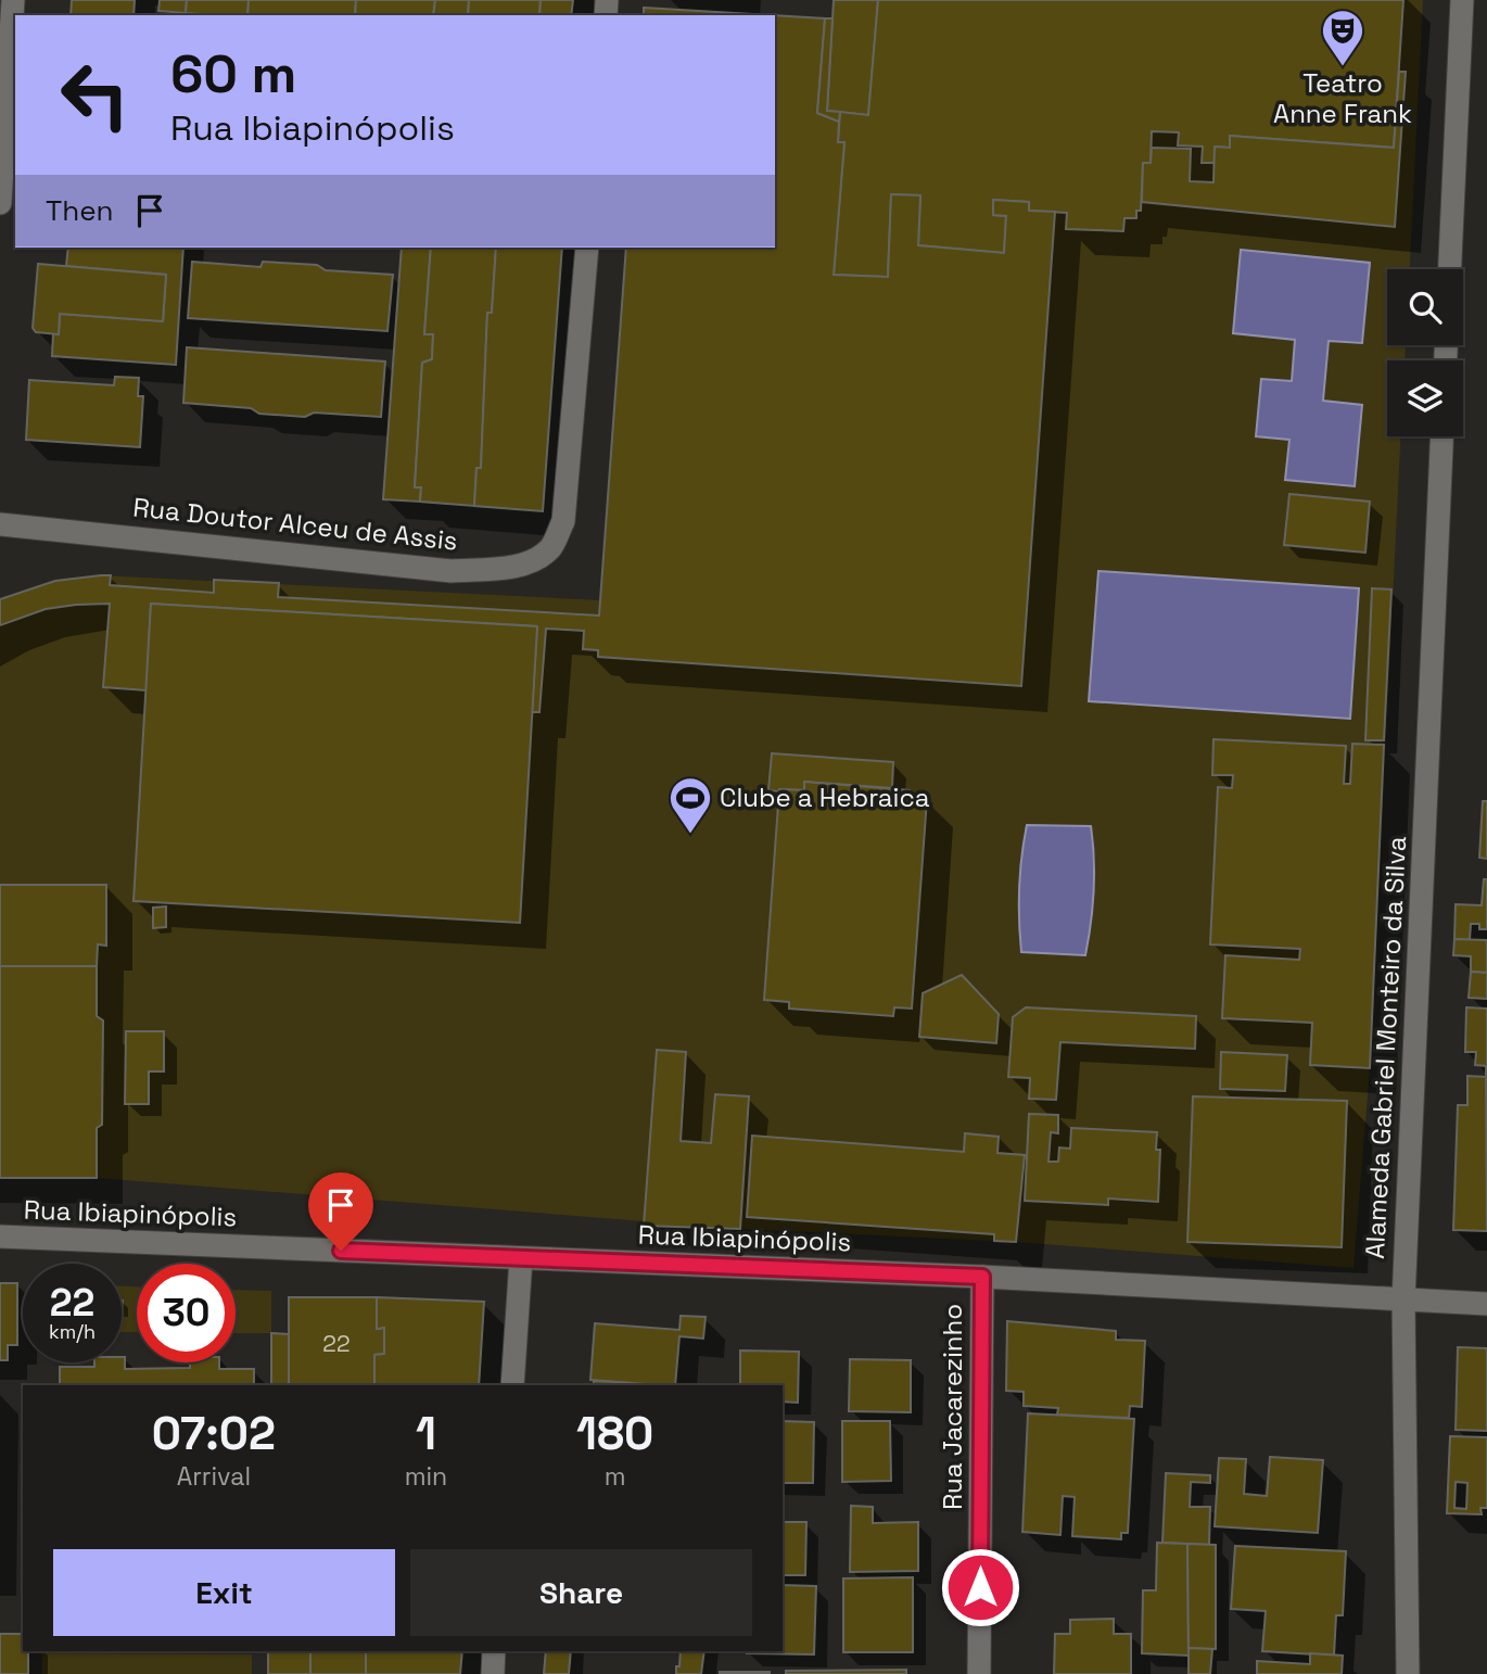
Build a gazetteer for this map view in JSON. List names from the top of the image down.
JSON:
{
  "streets": {
    "street": [
      "Rua Doutor Alceu de Assis",
      "Alameda Gabriel Monteiro da Silva",
      "Rua Ibiapinópolis",
      "Rua Jacarezinho"
    ]
  },
  "crossings": [
    ["Alameda Gabriel Monteiro da Silva", "Rua Ibiapinópolis"],
    ["Rua Ibiapinópolis", "Rua Jacarezinho"]
  ],
  "places": {
    "theatre": ["Teatro Anne Frank"],
    "sports": ["Clube a Hebraica"]
  },
  "house_numbers": ["22"],
  "page": {
    "turn": ["60 m", "Rua Ibiapinópolis"],
    "then": "Then",
    "speed": "22 km/h",
    "limit": "30",
    "eta": [
      "07:02",
      "Arrival",
      "1",
      "min",
      "180",
      "m"
    ],
    "buttons": ["Exit", "Share"]
  }
}
